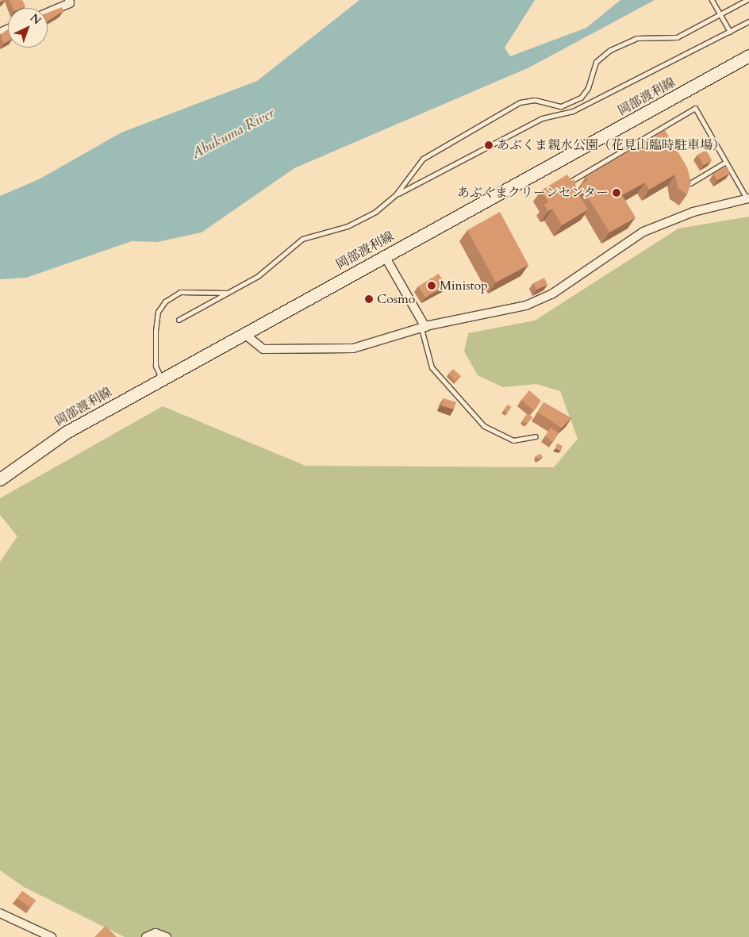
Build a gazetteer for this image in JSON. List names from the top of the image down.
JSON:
{
  "streets": {
    "main road": ["岡部渡利線"]
  },
  "water": ["Abukuma River"],
  "places": [
    "あぶくま親水公園（花見山臨時駐車場）",
    "あぶくまクリーンセンター",
    "Ministop",
    "Cosmo"
  ],
  "north": "top right"
}
